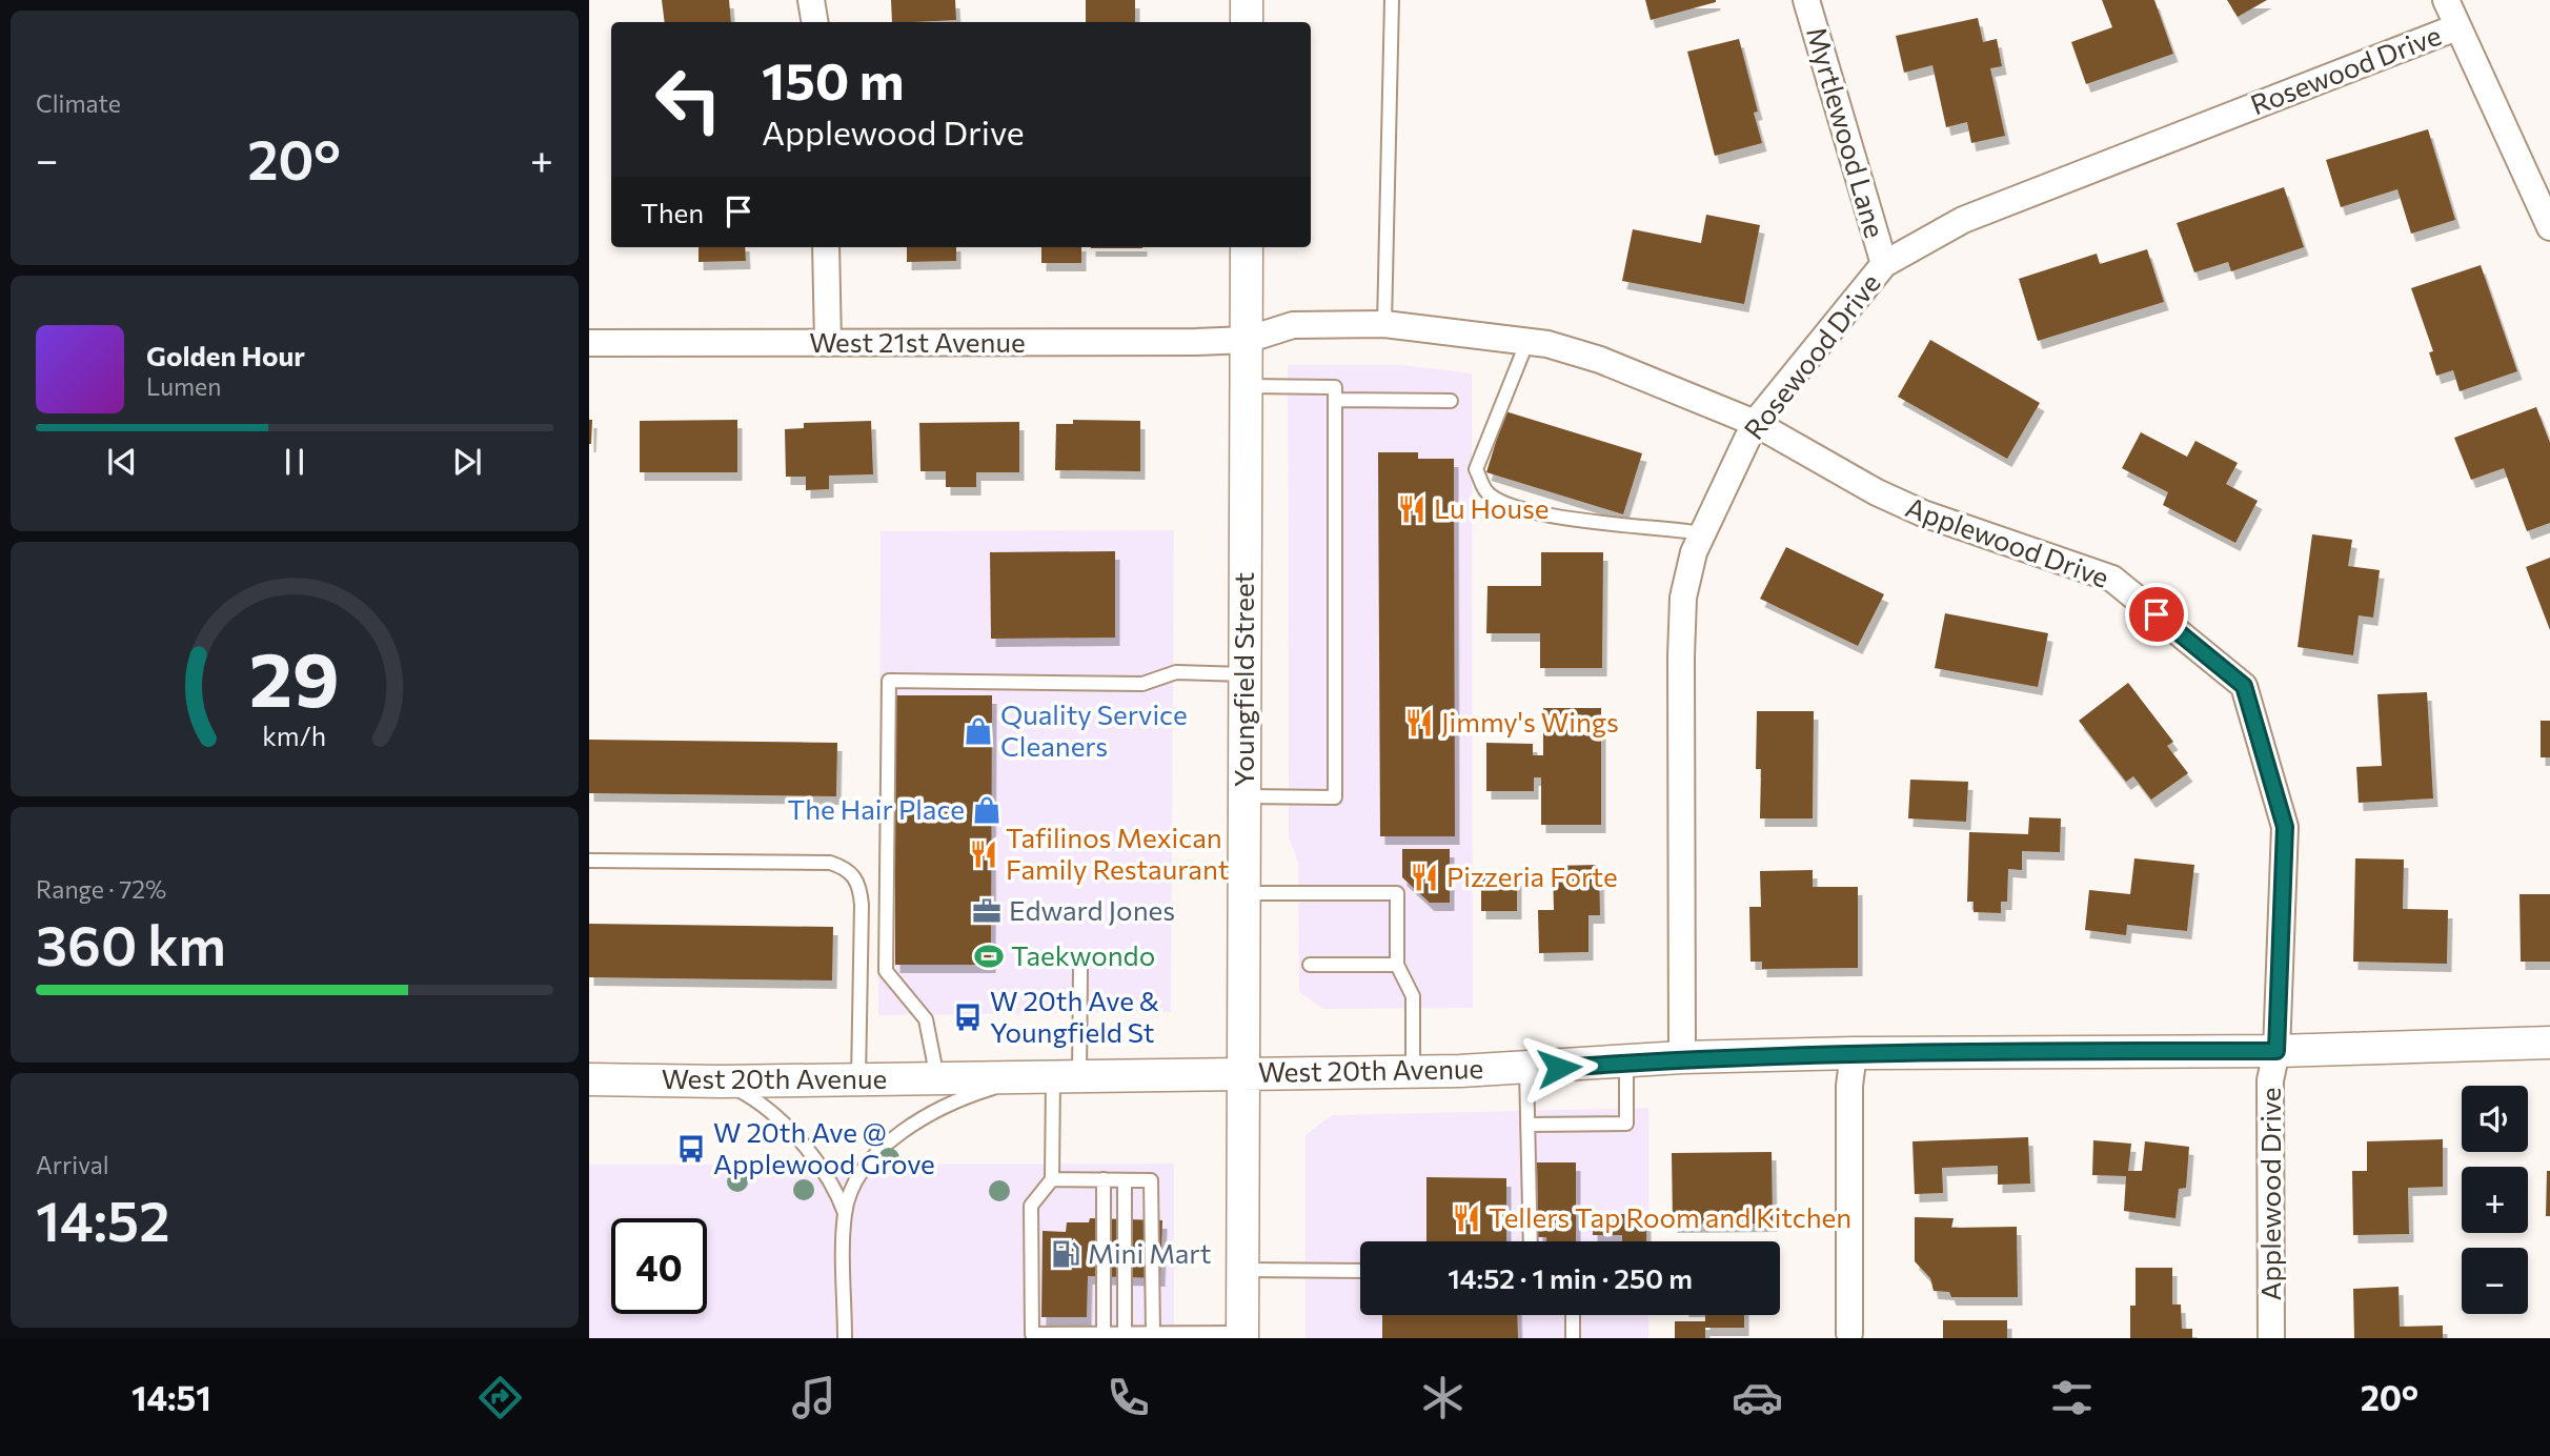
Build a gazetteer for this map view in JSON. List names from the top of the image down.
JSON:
{
  "streets": {
    "street": [
      "Rosewood Drive",
      "Myrtlewood Lane",
      "West 21st Avenue",
      "Applewood Drive",
      "Youngfield Street",
      "West 20th Avenue"
    ]
  },
  "crossings": [
    ["Rosewood Drive", "Myrtlewood Lane"],
    ["Rosewood Drive", "Applewood Drive"],
    ["Rosewood Drive", "West 20th Avenue"],
    ["West 21st Avenue", "Applewood Drive"],
    ["West 21st Avenue", "Youngfield Street"],
    ["Applewood Drive", "Youngfield Street"],
    ["Applewood Drive", "West 20th Avenue"],
    ["Youngfield Street", "West 20th Avenue"]
  ],
  "places": {
    "restaurant": [
      "Lu House",
      "Jimmy's Wings",
      "Tafilinos Mexican Family Restaurant",
      "Pizzeria Forte",
      "Tellers Tap Room and Kitchen"
    ],
    "shop": ["Quality Service Cleaners", "The Hair Place"],
    "office": ["Edward Jones"],
    "sports": ["Taekwondo"],
    "bus stop": ["W 20th Ave & Youngfield St", "W 20th Ave @ Applewood Grove"],
    "fuel station": ["Mini Mart"]
  },
  "page": {
    "tile": [
      "Climate",
      ["Range · 72%", "360 km"],
      ["Arrival", "14:52"]
    ],
    "turn": ["150 m", "Applewood Drive"],
    "heat": ["−", "20°", "+"],
    "then": "Then",
    "song": ["Golden Hour", "Lumen"],
    "map_buttons": ["+", "−"],
    "limit": "40",
    "trip": "14:52 · 1 min · 250 m",
    "tabs": ["14:51", "20°"],
    "gauge": ["29", "km/h"]
  }
}
